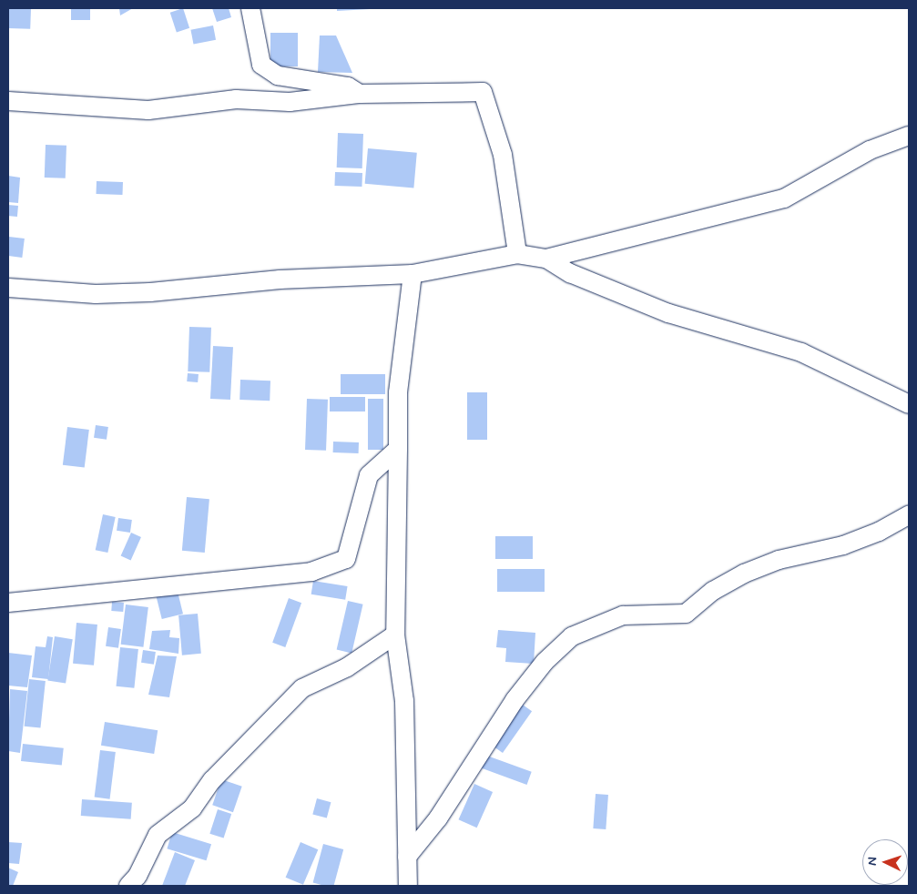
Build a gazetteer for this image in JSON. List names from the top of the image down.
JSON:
{
  "north": "left"
}
